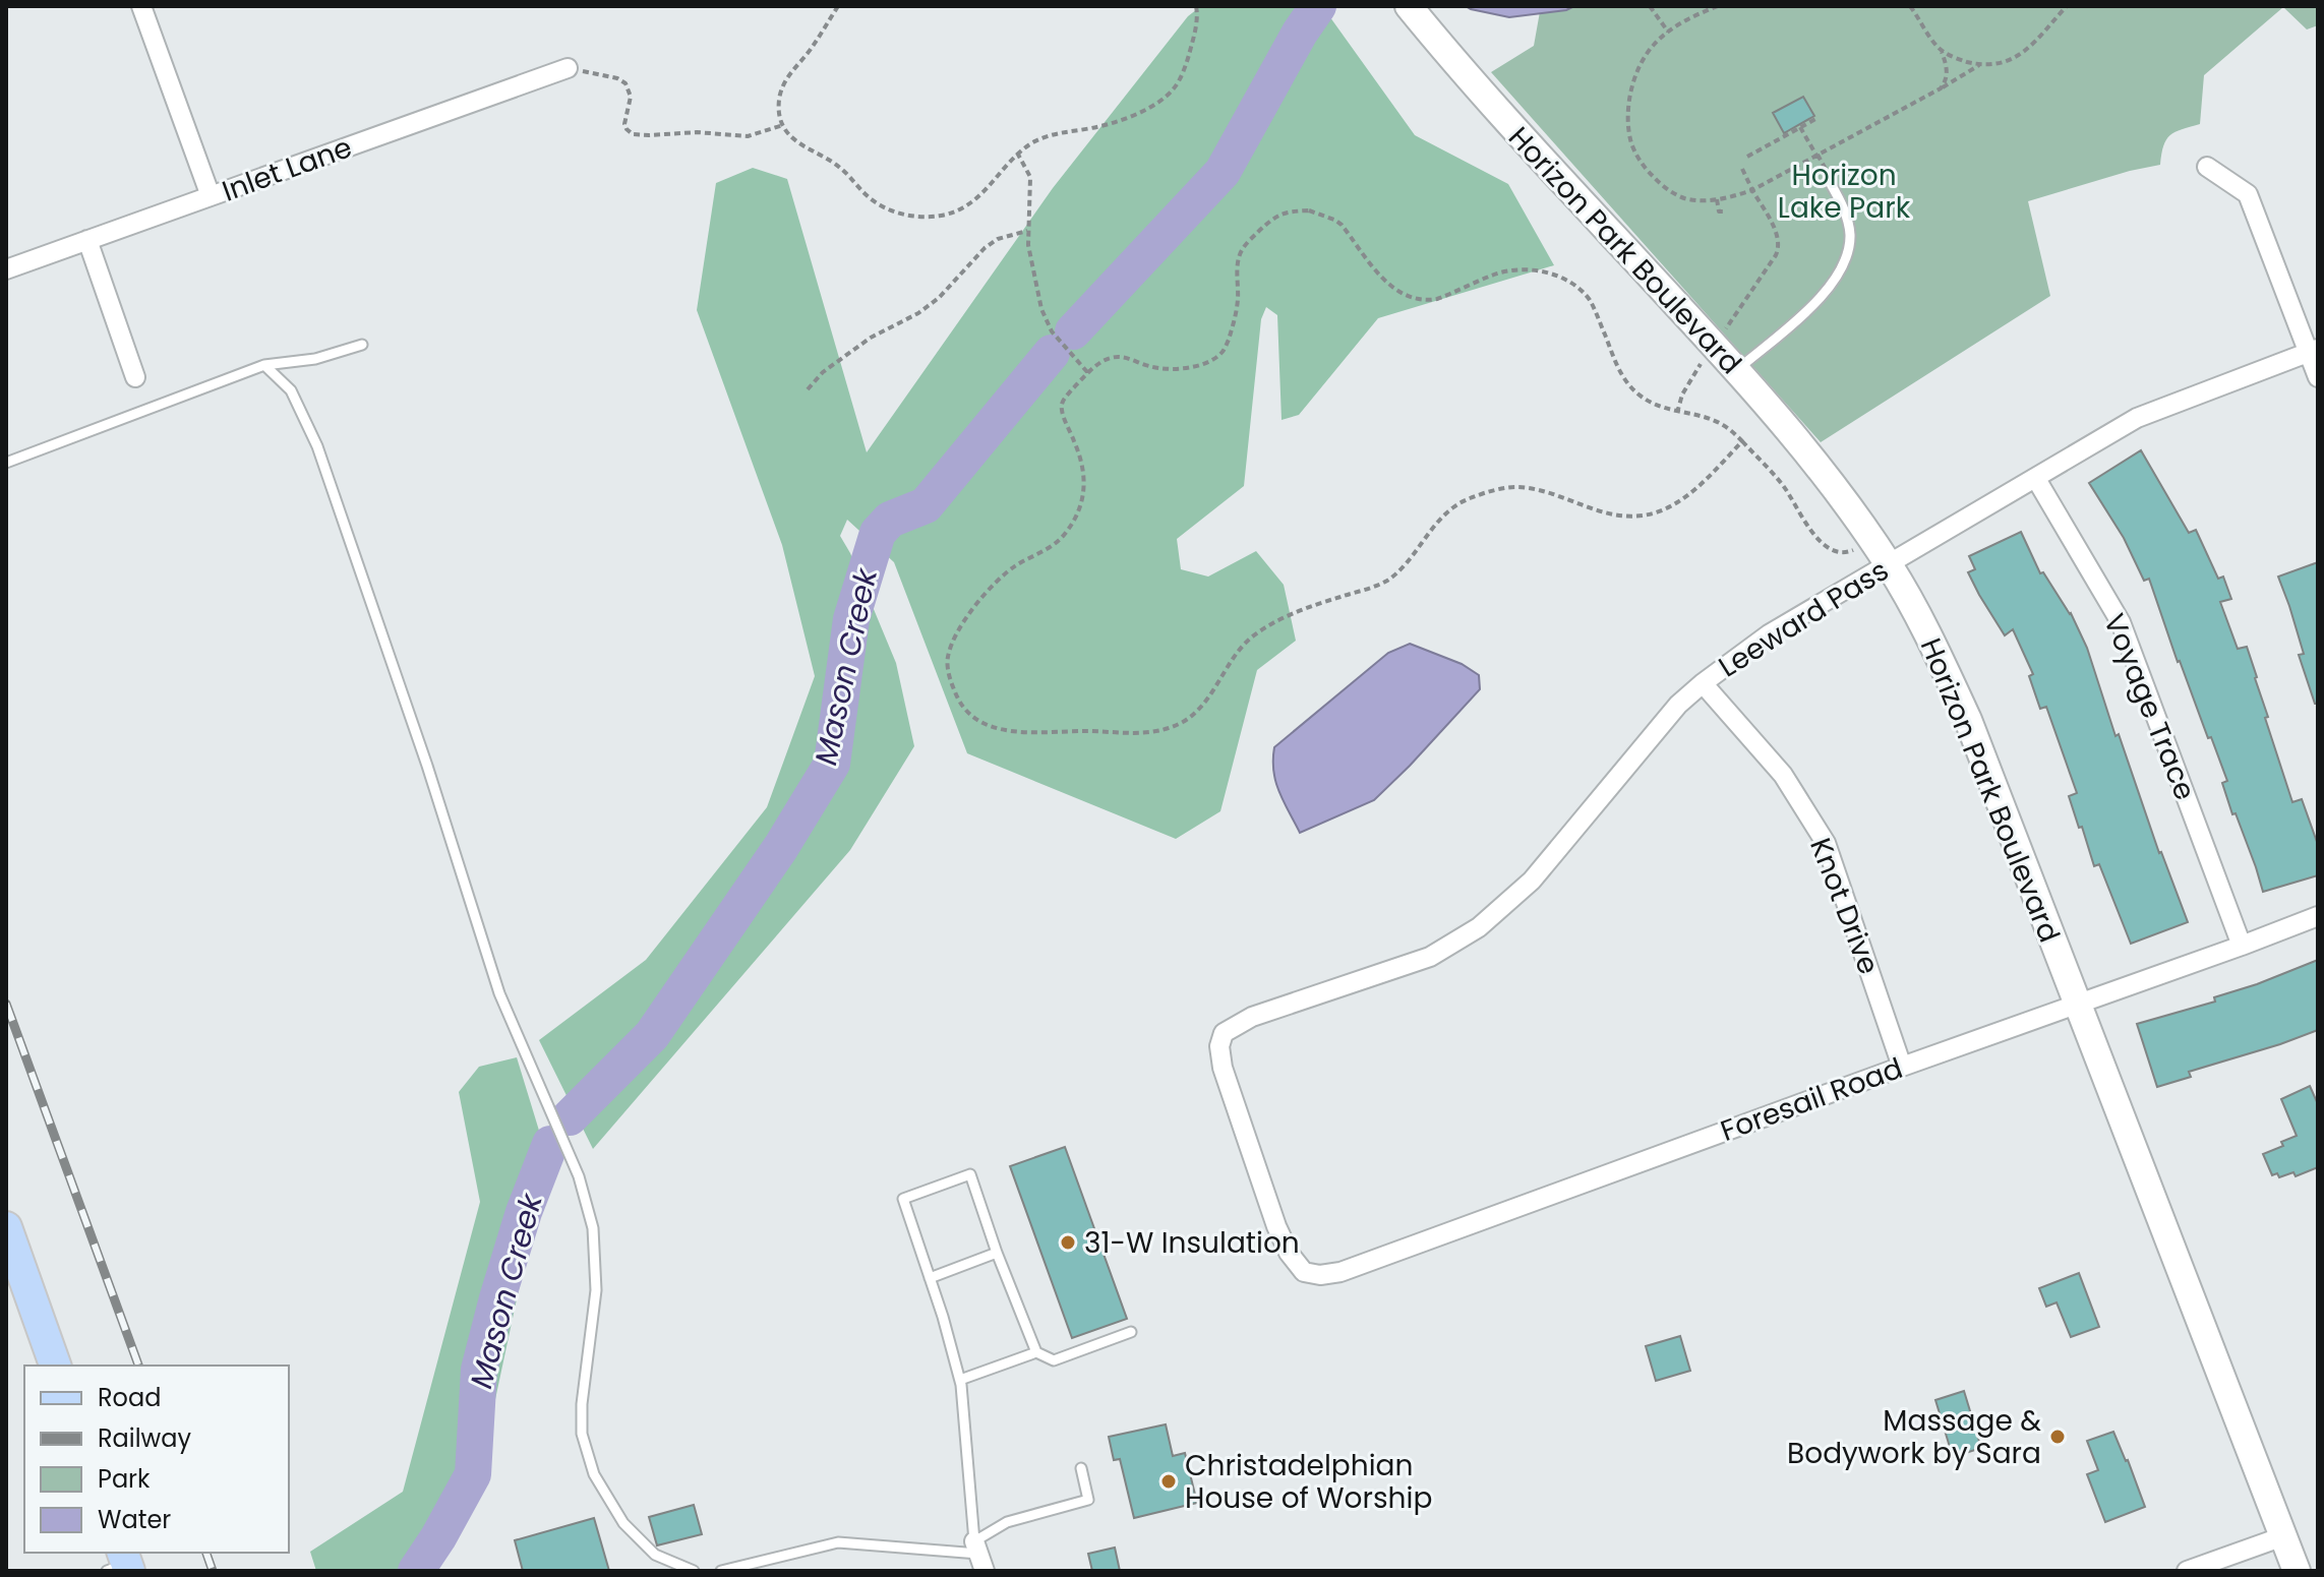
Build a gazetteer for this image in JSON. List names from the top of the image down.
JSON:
{
  "streets": {
    "street": [
      "Inlet Lane",
      "Horizon Park Boulevard",
      "Leeward Pass",
      "Voyage Trace",
      "Knot Drive",
      "Foresail Road"
    ]
  },
  "crossings": [
    ["Horizon Park Boulevard", "Leeward Pass"],
    ["Horizon Park Boulevard", "Foresail Road"],
    ["Leeward Pass", "Voyage Trace"],
    ["Leeward Pass", "Knot Drive"],
    ["Leeward Pass", "Foresail Road"],
    ["Voyage Trace", "Foresail Road"],
    ["Knot Drive", "Foresail Road"]
  ],
  "water": ["Mason Creek"],
  "parks": ["Horizon Lake Park"],
  "places": ["31-W Insulation", "Massage & Bodywork by Sara", "Christadelphian House of Worship"],
  "legend": [
    "Road",
    "Railway",
    "Park",
    "Water"
  ]
}
